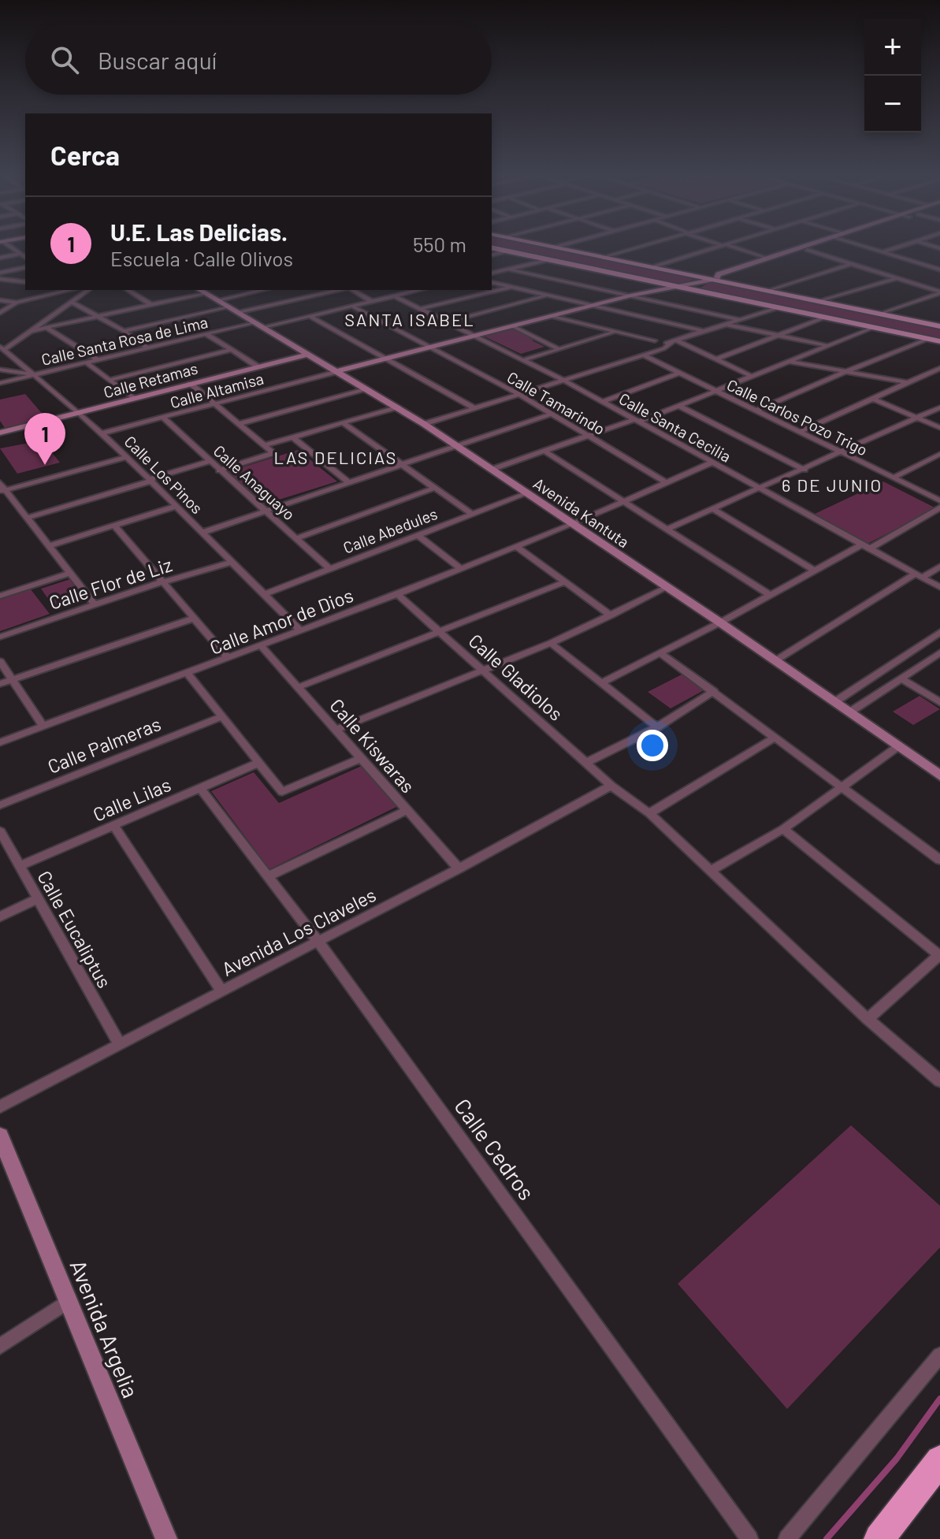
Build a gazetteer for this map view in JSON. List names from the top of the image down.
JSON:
{
  "streets": {
    "street": [
      "Calle Santa Rosa de Lima",
      "Calle Retamas",
      "Calle Altamisa",
      "Calle Tamarindo",
      "Calle Carlos Pozo Trigo",
      "Calle Santa Cecilia",
      "Calle Los Pinos",
      "Calle Anaguayo",
      "Avenida Kantuta",
      "Calle Abedules",
      "Calle Flor de Liz",
      "Calle Amor de Dios",
      "Calle Gladiolos",
      "Calle Palmeras",
      "Calle Kiswaras",
      "Calle Lilas",
      "Calle Eucaliptus",
      "Avenida Los Claveles",
      "Calle Cedros",
      "Avenida Argelia"
    ]
  },
  "crossings": [
    ["Calle Santa Rosa de Lima", "Calle Los Pinos"],
    ["Calle Santa Rosa de Lima", "Avenida Kantuta"],
    ["Calle Retamas", "Calle Los Pinos"],
    ["Calle Retamas", "Avenida Kantuta"],
    ["Calle Altamisa", "Calle Los Pinos"],
    ["Calle Altamisa", "Calle Anaguayo"],
    ["Calle Altamisa", "Avenida Kantuta"],
    ["Calle Tamarindo", "Calle Amor de Dios"],
    ["Calle Santa Cecilia", "Calle Amor de Dios"],
    ["Calle Los Pinos", "Calle Abedules"],
    ["Calle Los Pinos", "Calle Flor de Liz"],
    ["Calle Los Pinos", "Calle Amor de Dios"],
    ["Calle Anaguayo", "Calle Abedules"],
    ["Avenida Kantuta", "Calle Abedules"],
    ["Avenida Kantuta", "Calle Amor de Dios"],
    ["Calle Amor de Dios", "Calle Gladiolos"],
    ["Calle Amor de Dios", "Calle Kiswaras"],
    ["Calle Gladiolos", "Avenida Los Claveles"],
    ["Calle Kiswaras", "Avenida Los Claveles"],
    ["Calle Lilas", "Calle Eucaliptus"],
    ["Calle Lilas", "Calle Cedros"],
    ["Calle Eucaliptus", "Avenida Los Claveles"],
    ["Avenida Los Claveles", "Calle Cedros"]
  ],
  "districts": ["SANTA ISABEL", "LAS DELICIAS", "6 DE JUNIO"],
  "page": {
    "map_buttons": ["+", "−"],
    "search": "Buscar aquí",
    "heading": "Cerca",
    "list": [
      {
        "mark": "1",
        "name": "U.E. Las Delicias.",
        "note": "Escuela · Calle Olivos",
        "value": "550 m"
      }
    ],
    "pins": "1"
  }
}
